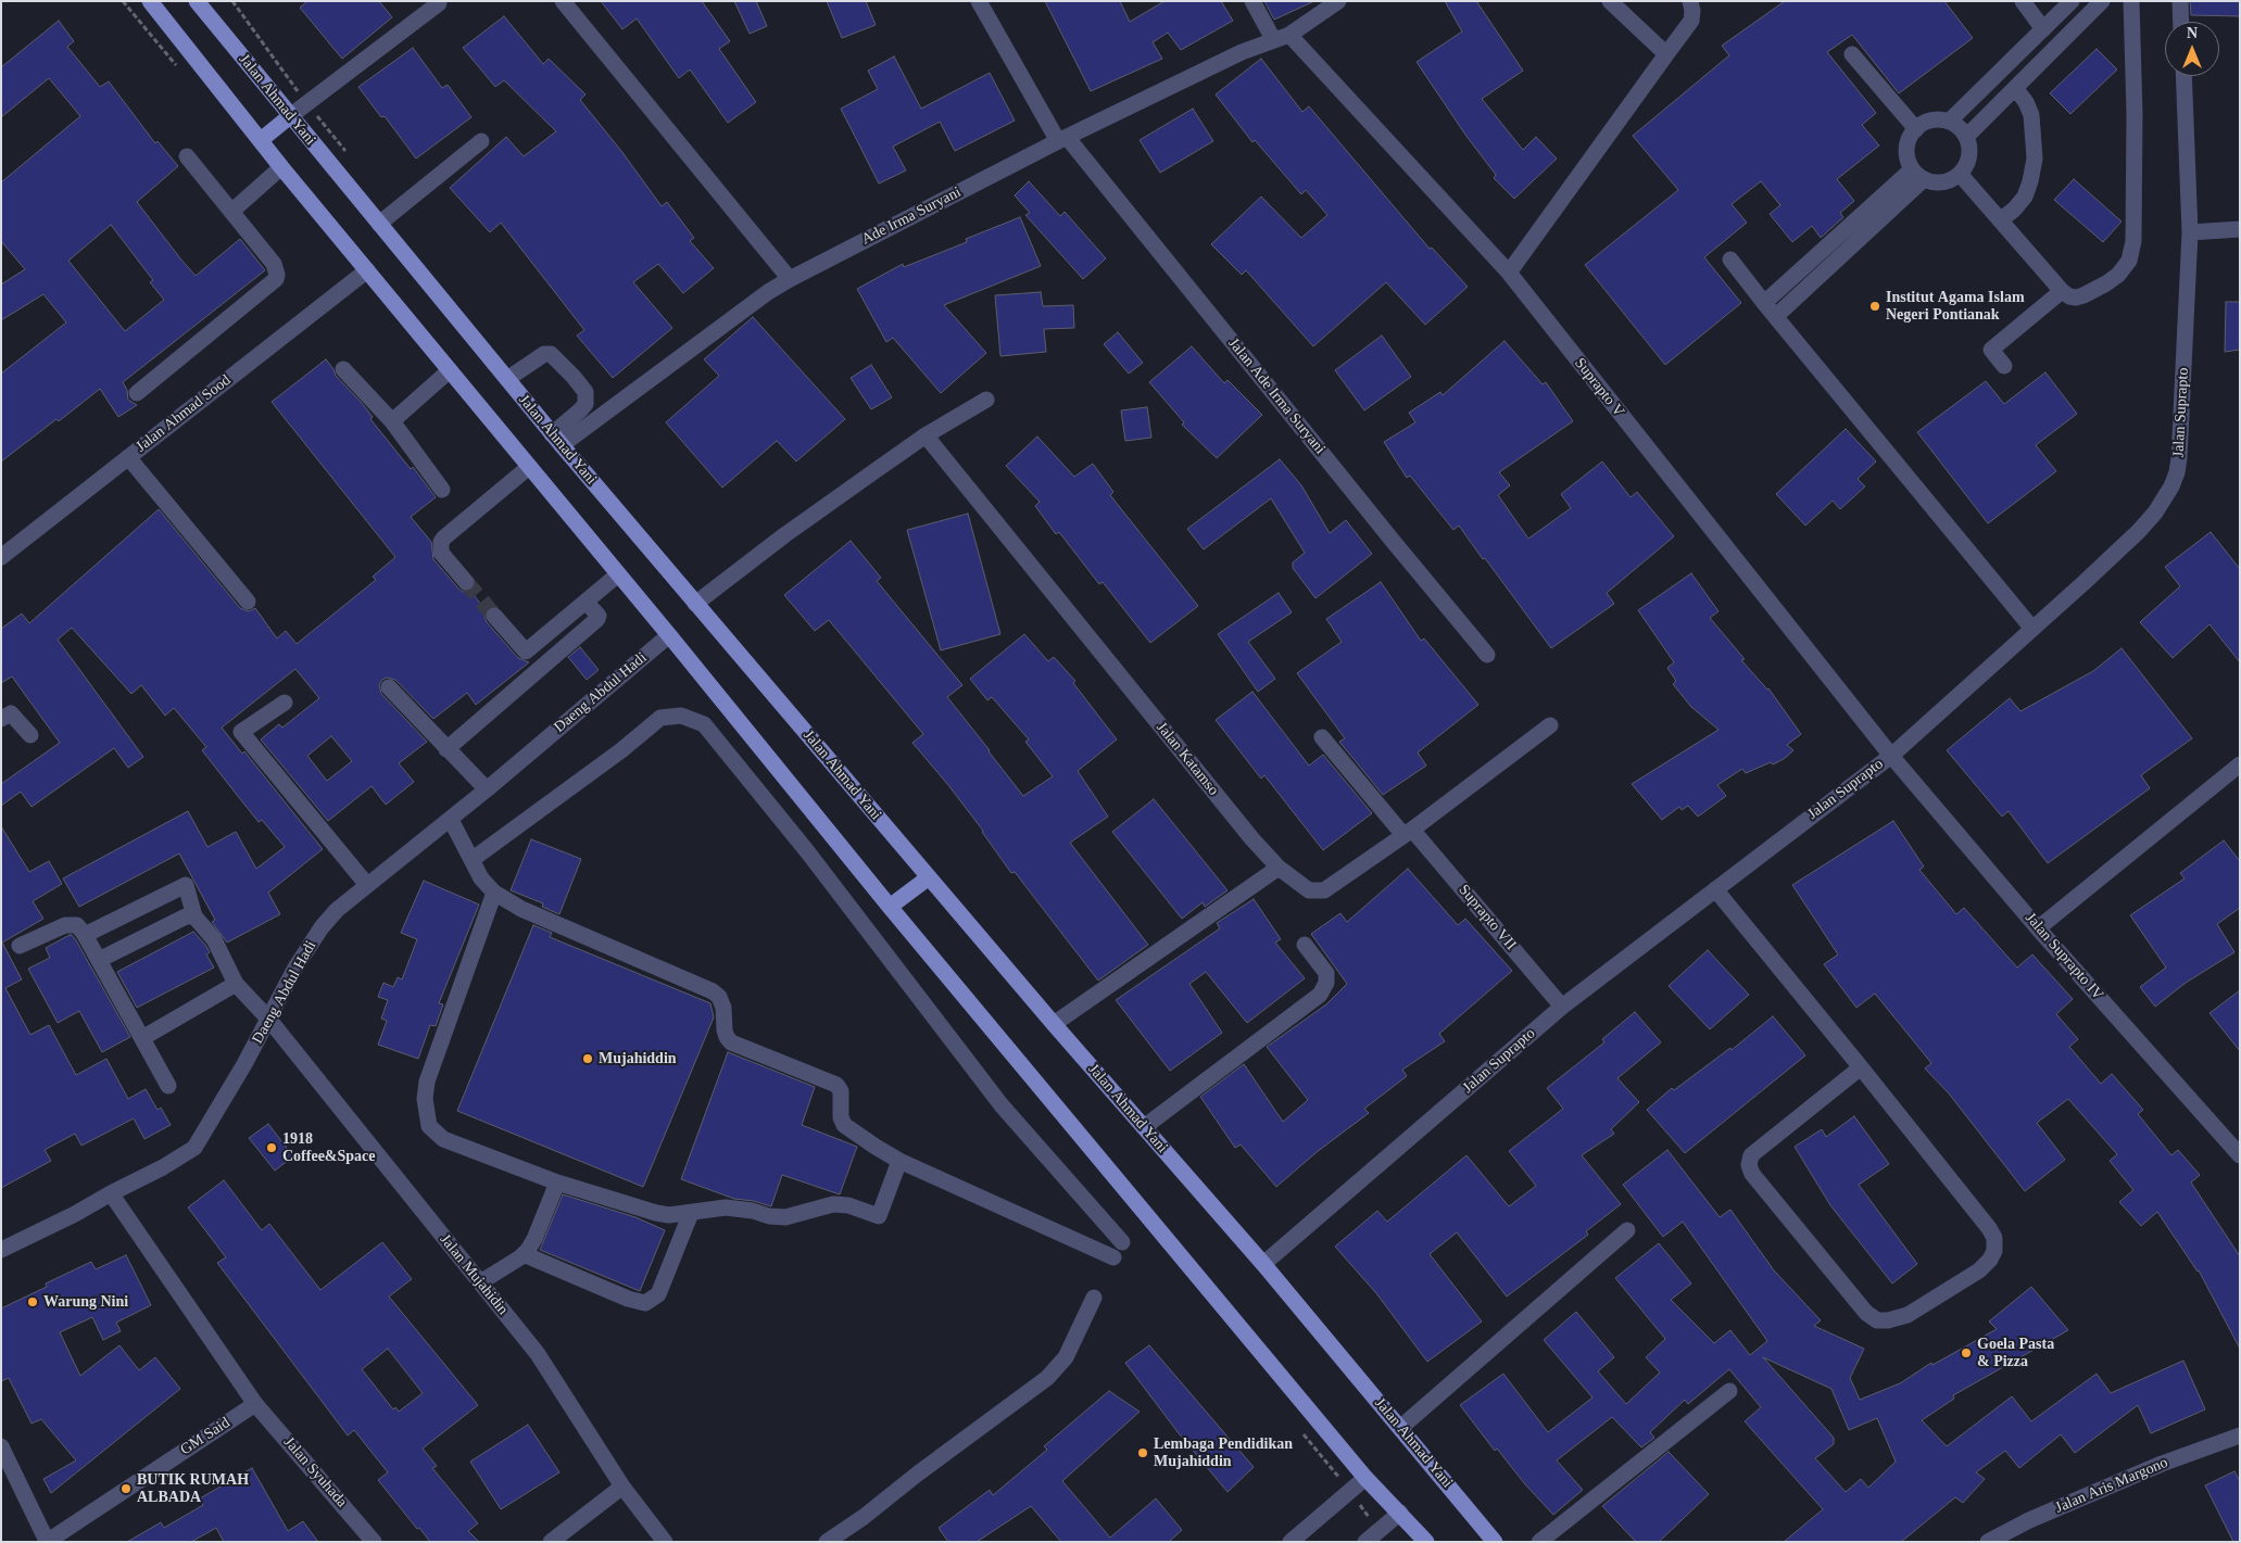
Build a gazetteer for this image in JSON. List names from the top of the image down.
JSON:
{
  "streets": {
    "main road": ["Jalan Ahmad Yani"],
    "street": [
      "Ade Irma Suryani",
      "Suprapto V",
      "Jalan Ade Irma Suryani",
      "Jalan Suprapto",
      "Jalan Ahmad Sood",
      "Daeng Abdul Hadi",
      "Jalan Katamso",
      "Suprapto VII",
      "Jalan Suprapto IV",
      "Jalan Mujahidin",
      "GM Said",
      "Jalan Syuhada",
      "Jalan Aris Margono"
    ]
  },
  "crossings": [
    ["Jalan Ahmad Yani", "Ade Irma Suryani"],
    ["Jalan Ahmad Yani", "Jalan Suprapto"],
    ["Ade Irma Suryani", "Suprapto V"],
    ["Ade Irma Suryani", "Jalan Ade Irma Suryani"],
    ["Suprapto V", "Jalan Suprapto"],
    ["Suprapto V", "Jalan Suprapto IV"],
    ["Jalan Suprapto", "Suprapto VII"],
    ["Jalan Suprapto", "Jalan Suprapto IV"],
    ["Daeng Abdul Hadi", "Jalan Mujahidin"],
    ["Daeng Abdul Hadi", "Jalan Syuhada"],
    ["Jalan Katamso", "Suprapto VII"],
    ["GM Said", "Jalan Syuhada"]
  ],
  "places": [
    "Institut Agama Islam Negeri Pontianak",
    "Mujahiddin",
    "1918 Coffee&Space",
    "Warung Nini",
    "Goela Pasta & Pizza",
    "Lembaga Pendidikan Mujahiddin",
    "BUTIK RUMAH ALBADA"
  ],
  "north": "top"
}
